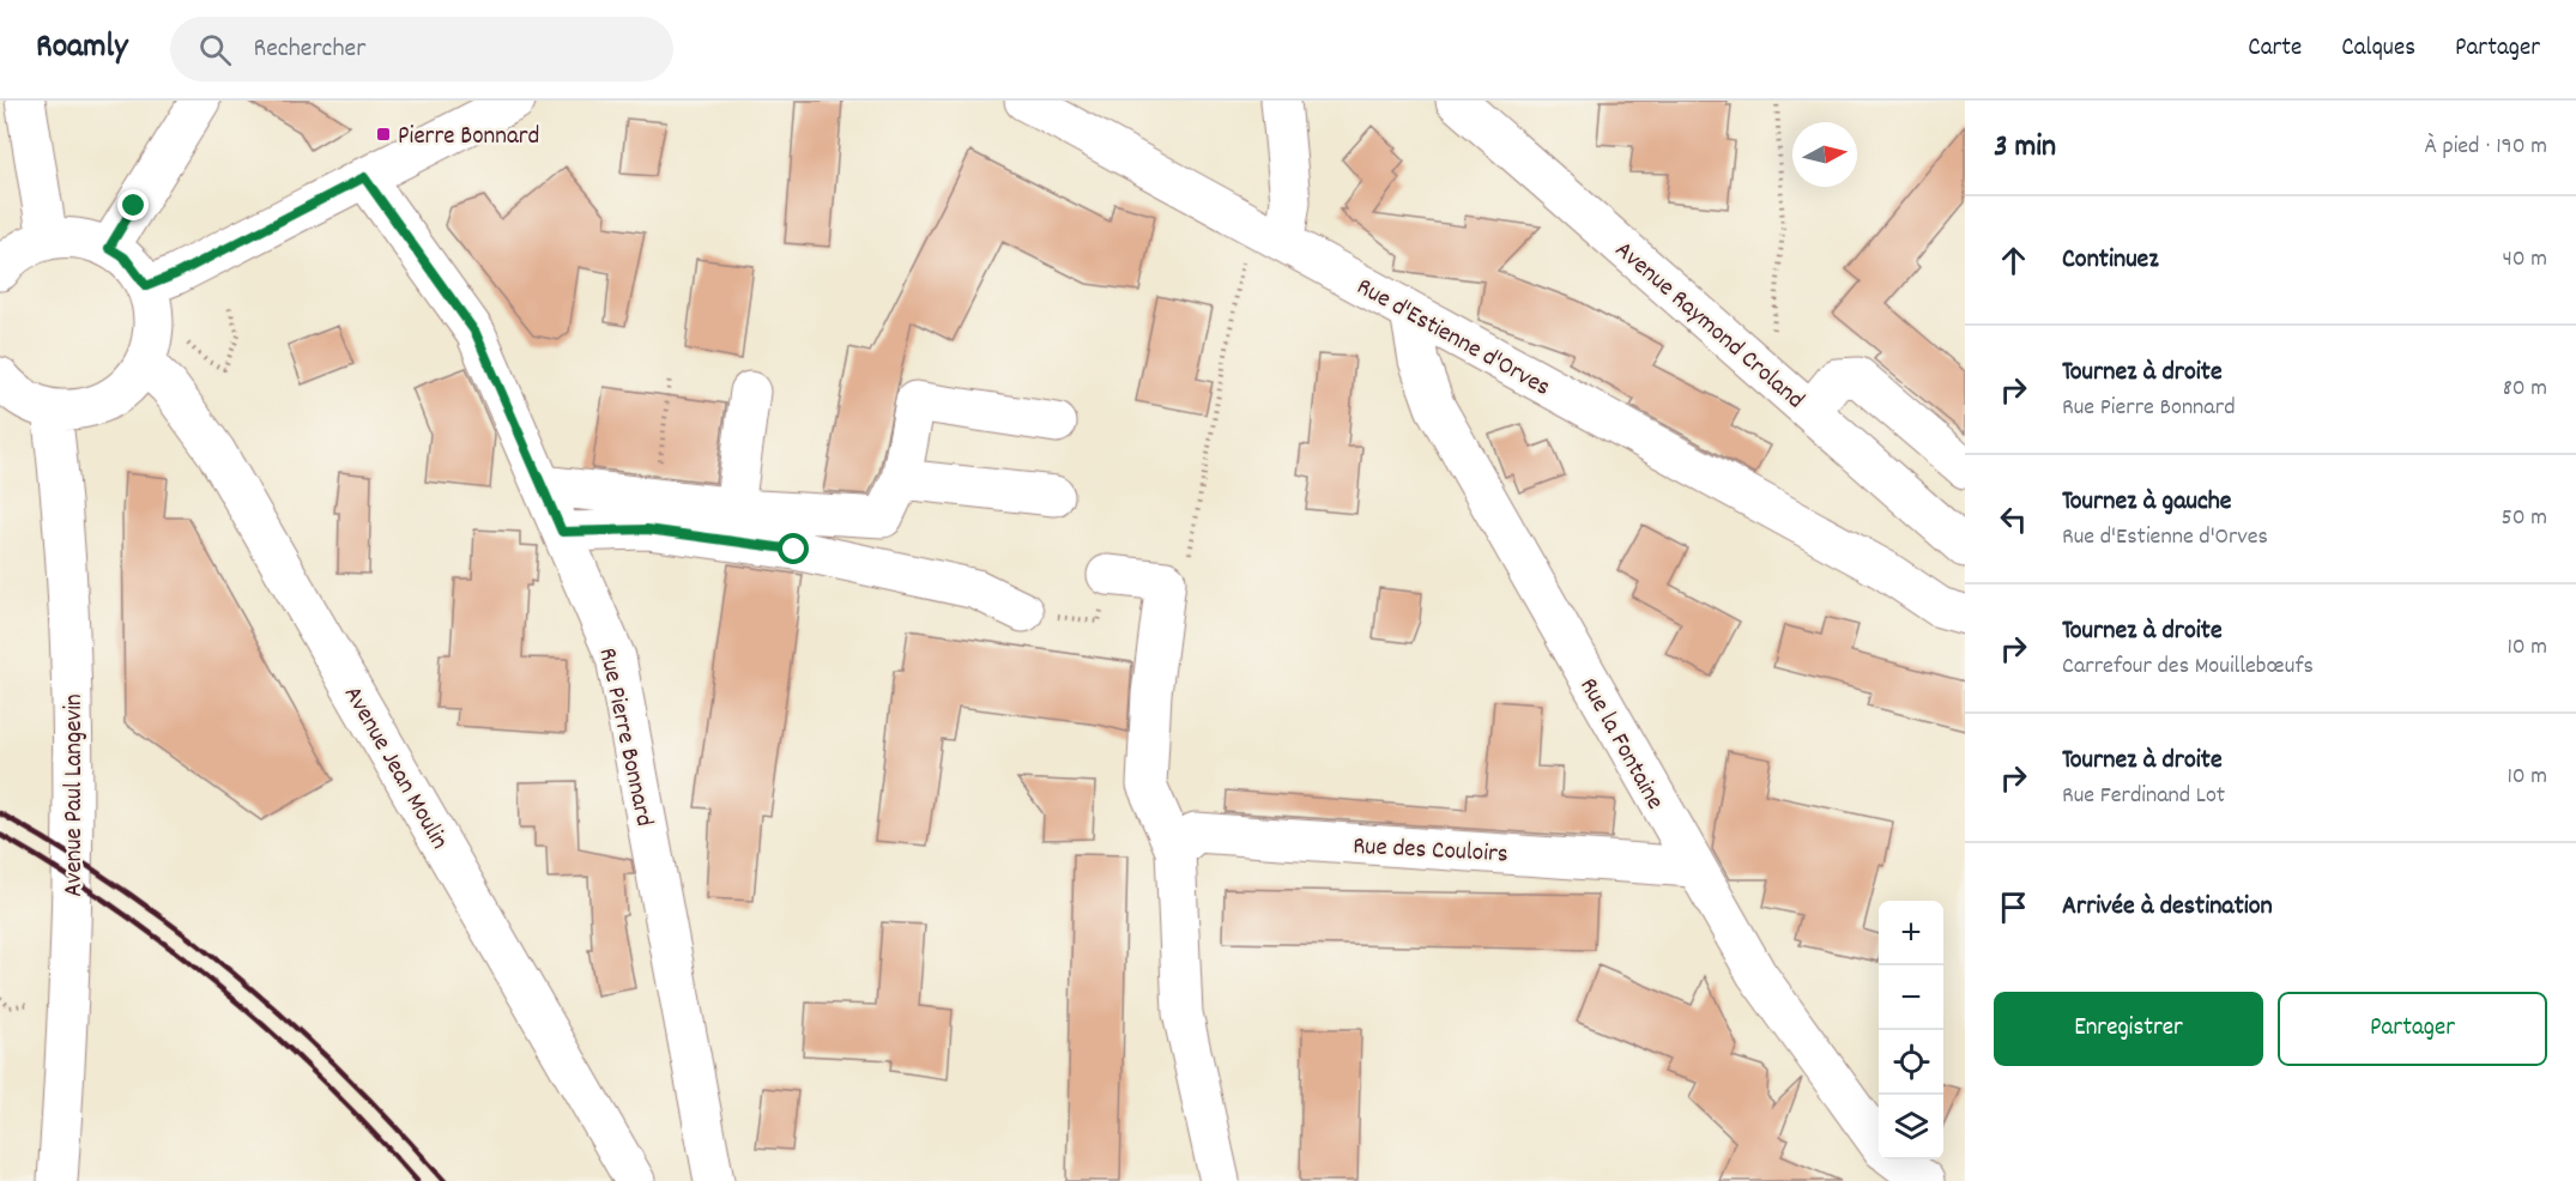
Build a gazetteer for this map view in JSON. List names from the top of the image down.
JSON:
{
  "streets": {
    "street": [
      "Avenue Raymond Croland",
      "Rue d'Estienne d'Orves",
      "Rue Pierre Bonnard",
      "Rue la Fontaine",
      "Avenue Jean Moulin",
      "Avenue Paul Langevin",
      "Rue des Couloirs"
    ]
  },
  "crossings": [
    ["Rue d'Estienne d'Orves", "Rue la Fontaine"],
    ["Rue la Fontaine", "Rue des Couloirs"]
  ],
  "places": {
    "transit": ["Pierre Bonnard"]
  },
  "north": "right",
  "page": {
    "header": "Roamly",
    "search": "Rechercher",
    "nav": ["Carte", "Calques", "Partager"],
    "heading": ["3 min", "À pied · 190 m"],
    "list": [
      ["Continuez", "40 m"],
      ["Tournez à droite", "Rue Pierre Bonnard", "80 m"],
      ["Tournez à gauche", "Rue d'Estienne d'Orves", "50 m"],
      ["Tournez à droite", "Carrefour des Mouillebœufs", "10 m"],
      ["Tournez à droite", "Rue Ferdinand Lot", "10 m"],
      "Arrivée à destination"
    ],
    "map_buttons": ["+", "−"],
    "buttons": ["Enregistrer", "Partager"]
  }
}
